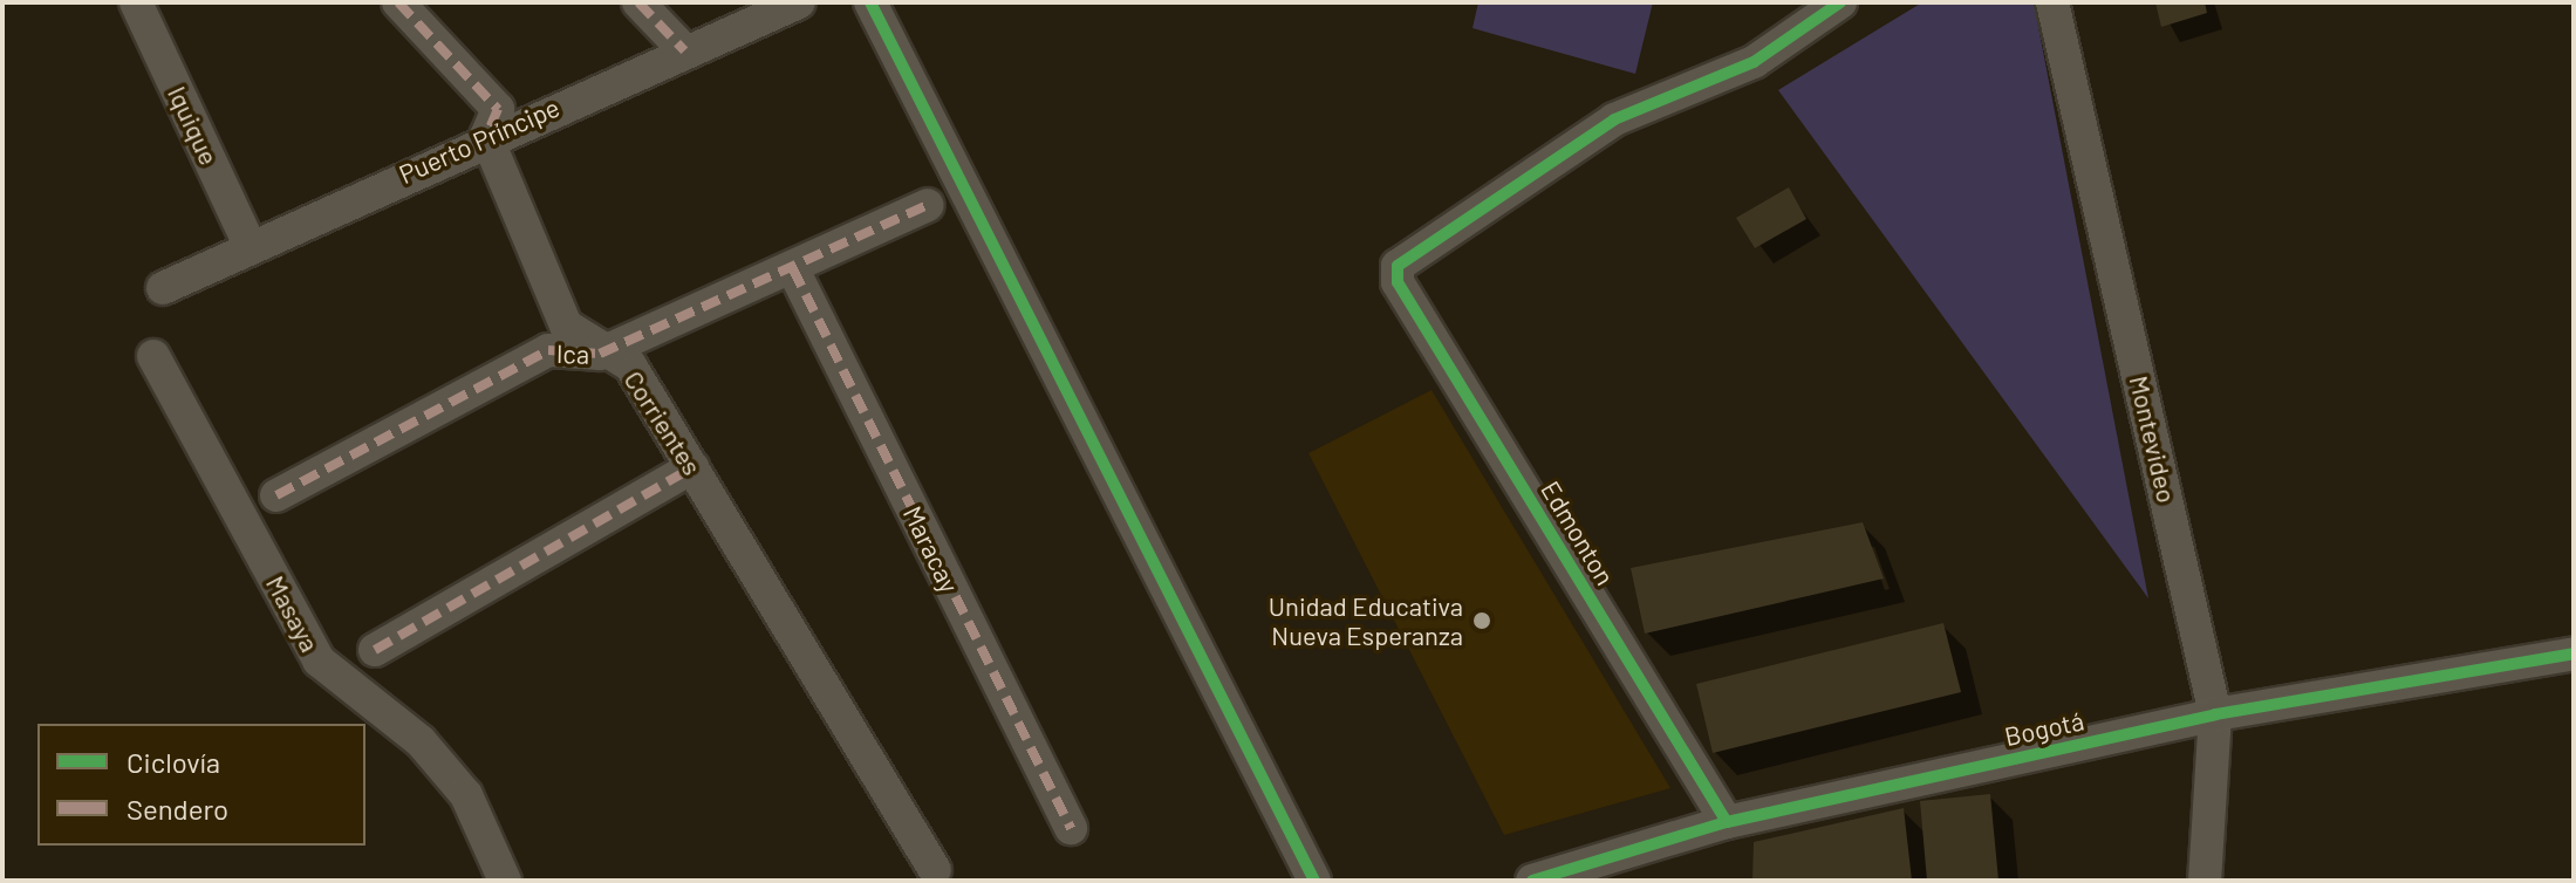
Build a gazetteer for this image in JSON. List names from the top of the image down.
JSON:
{
  "streets": {
    "street": [
      "Iquique",
      "Puerto Príncipe",
      "Ica",
      "Corrientes",
      "Montevideo",
      "Edmonton",
      "Maracay",
      "Masaya",
      "Bogotá"
    ]
  },
  "crossings": [
    ["Iquique", "Puerto Príncipe"],
    ["Puerto Príncipe", "Corrientes"],
    ["Ica", "Corrientes"],
    ["Ica", "Maracay"],
    ["Montevideo", "Bogotá"],
    ["Edmonton", "Bogotá"]
  ],
  "places": ["Unidad Educativa Nueva Esperanza"],
  "legend": ["Ciclovía", "Sendero"]
}
